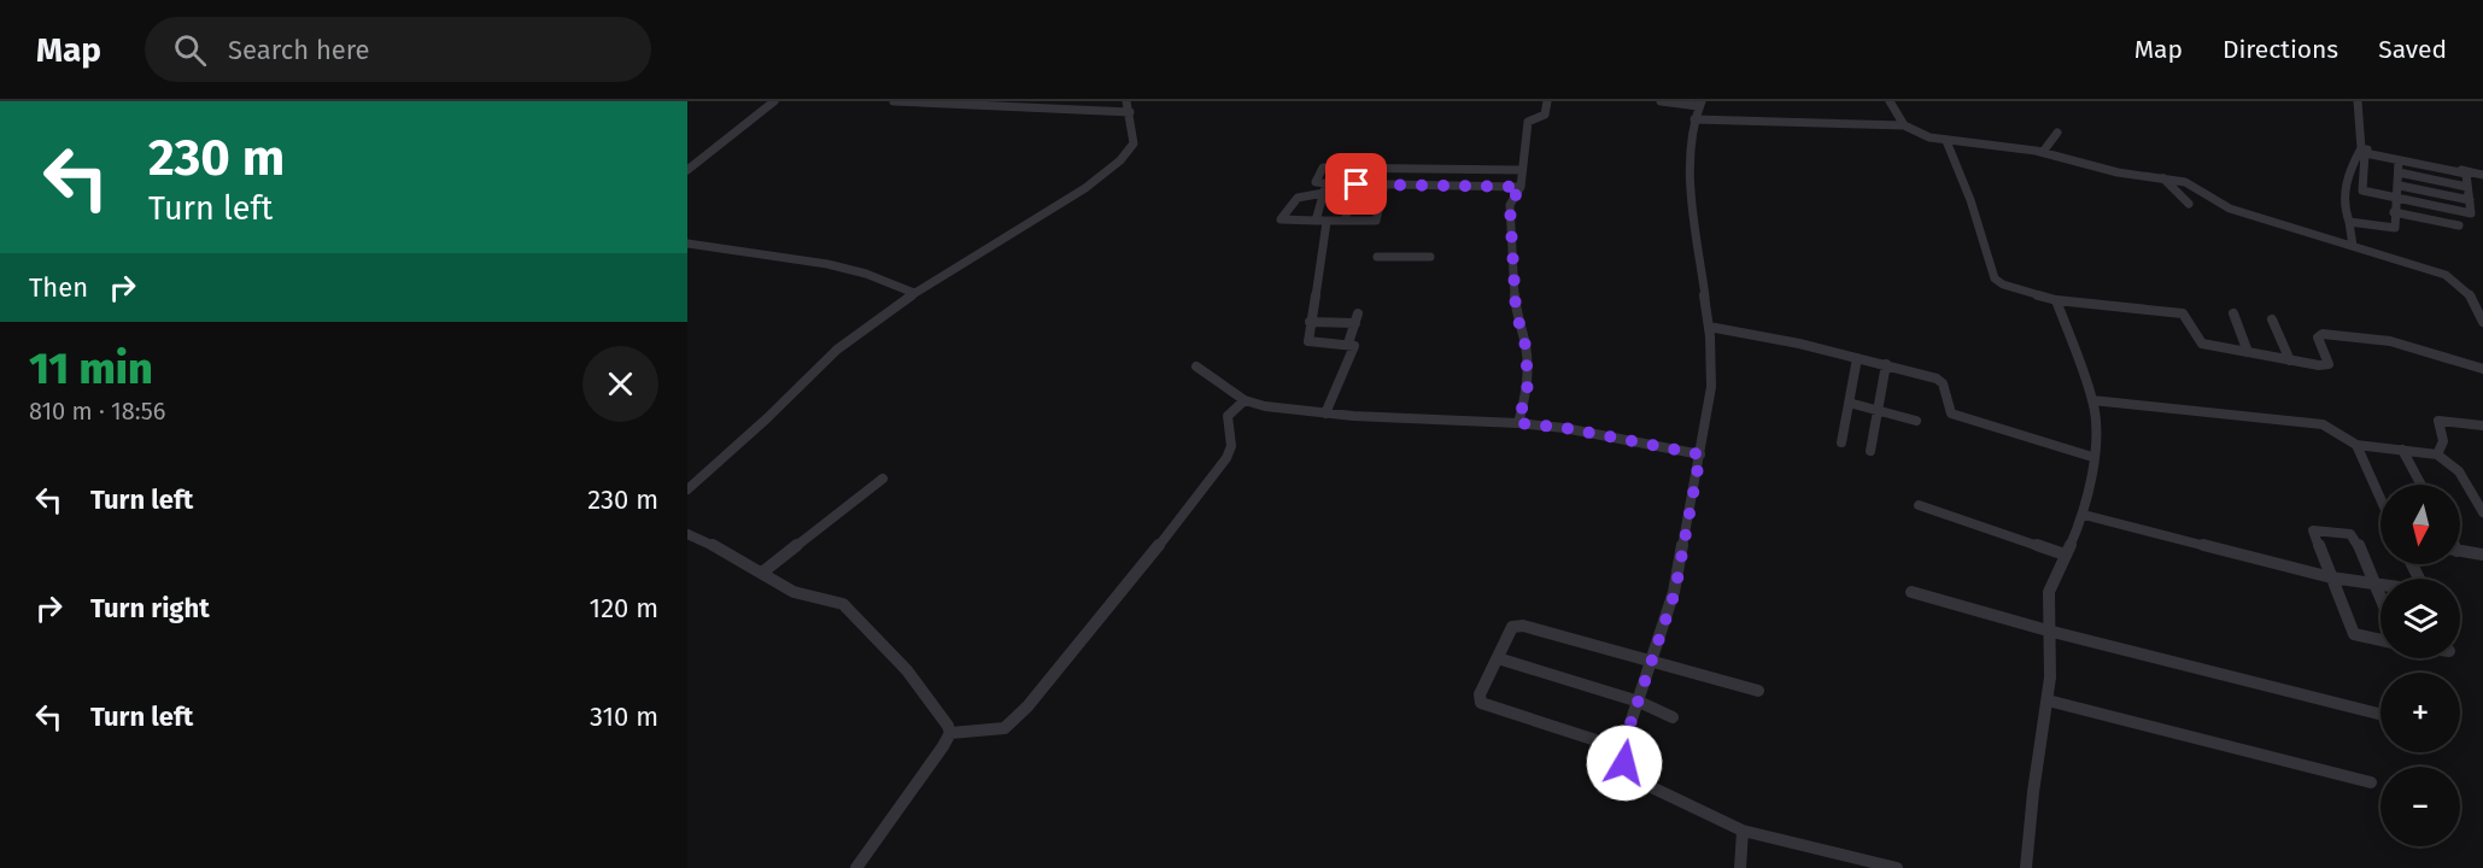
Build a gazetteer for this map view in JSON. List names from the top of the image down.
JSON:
{
  "north": "bottom",
  "page": {
    "header": "Map",
    "search": "Search here",
    "nav": ["Map", "Directions", "Saved"],
    "turn": ["230 m", "Turn left"],
    "then": "Then",
    "heading": ["11 min", "810 m · 18:56"],
    "list": [
      {
        "name": "Turn left",
        "value": "230 m"
      },
      {
        "name": "Turn right",
        "value": "120 m"
      },
      {
        "name": "Turn left",
        "value": "310 m"
      }
    ],
    "map_buttons": ["+", "−"]
  }
}
